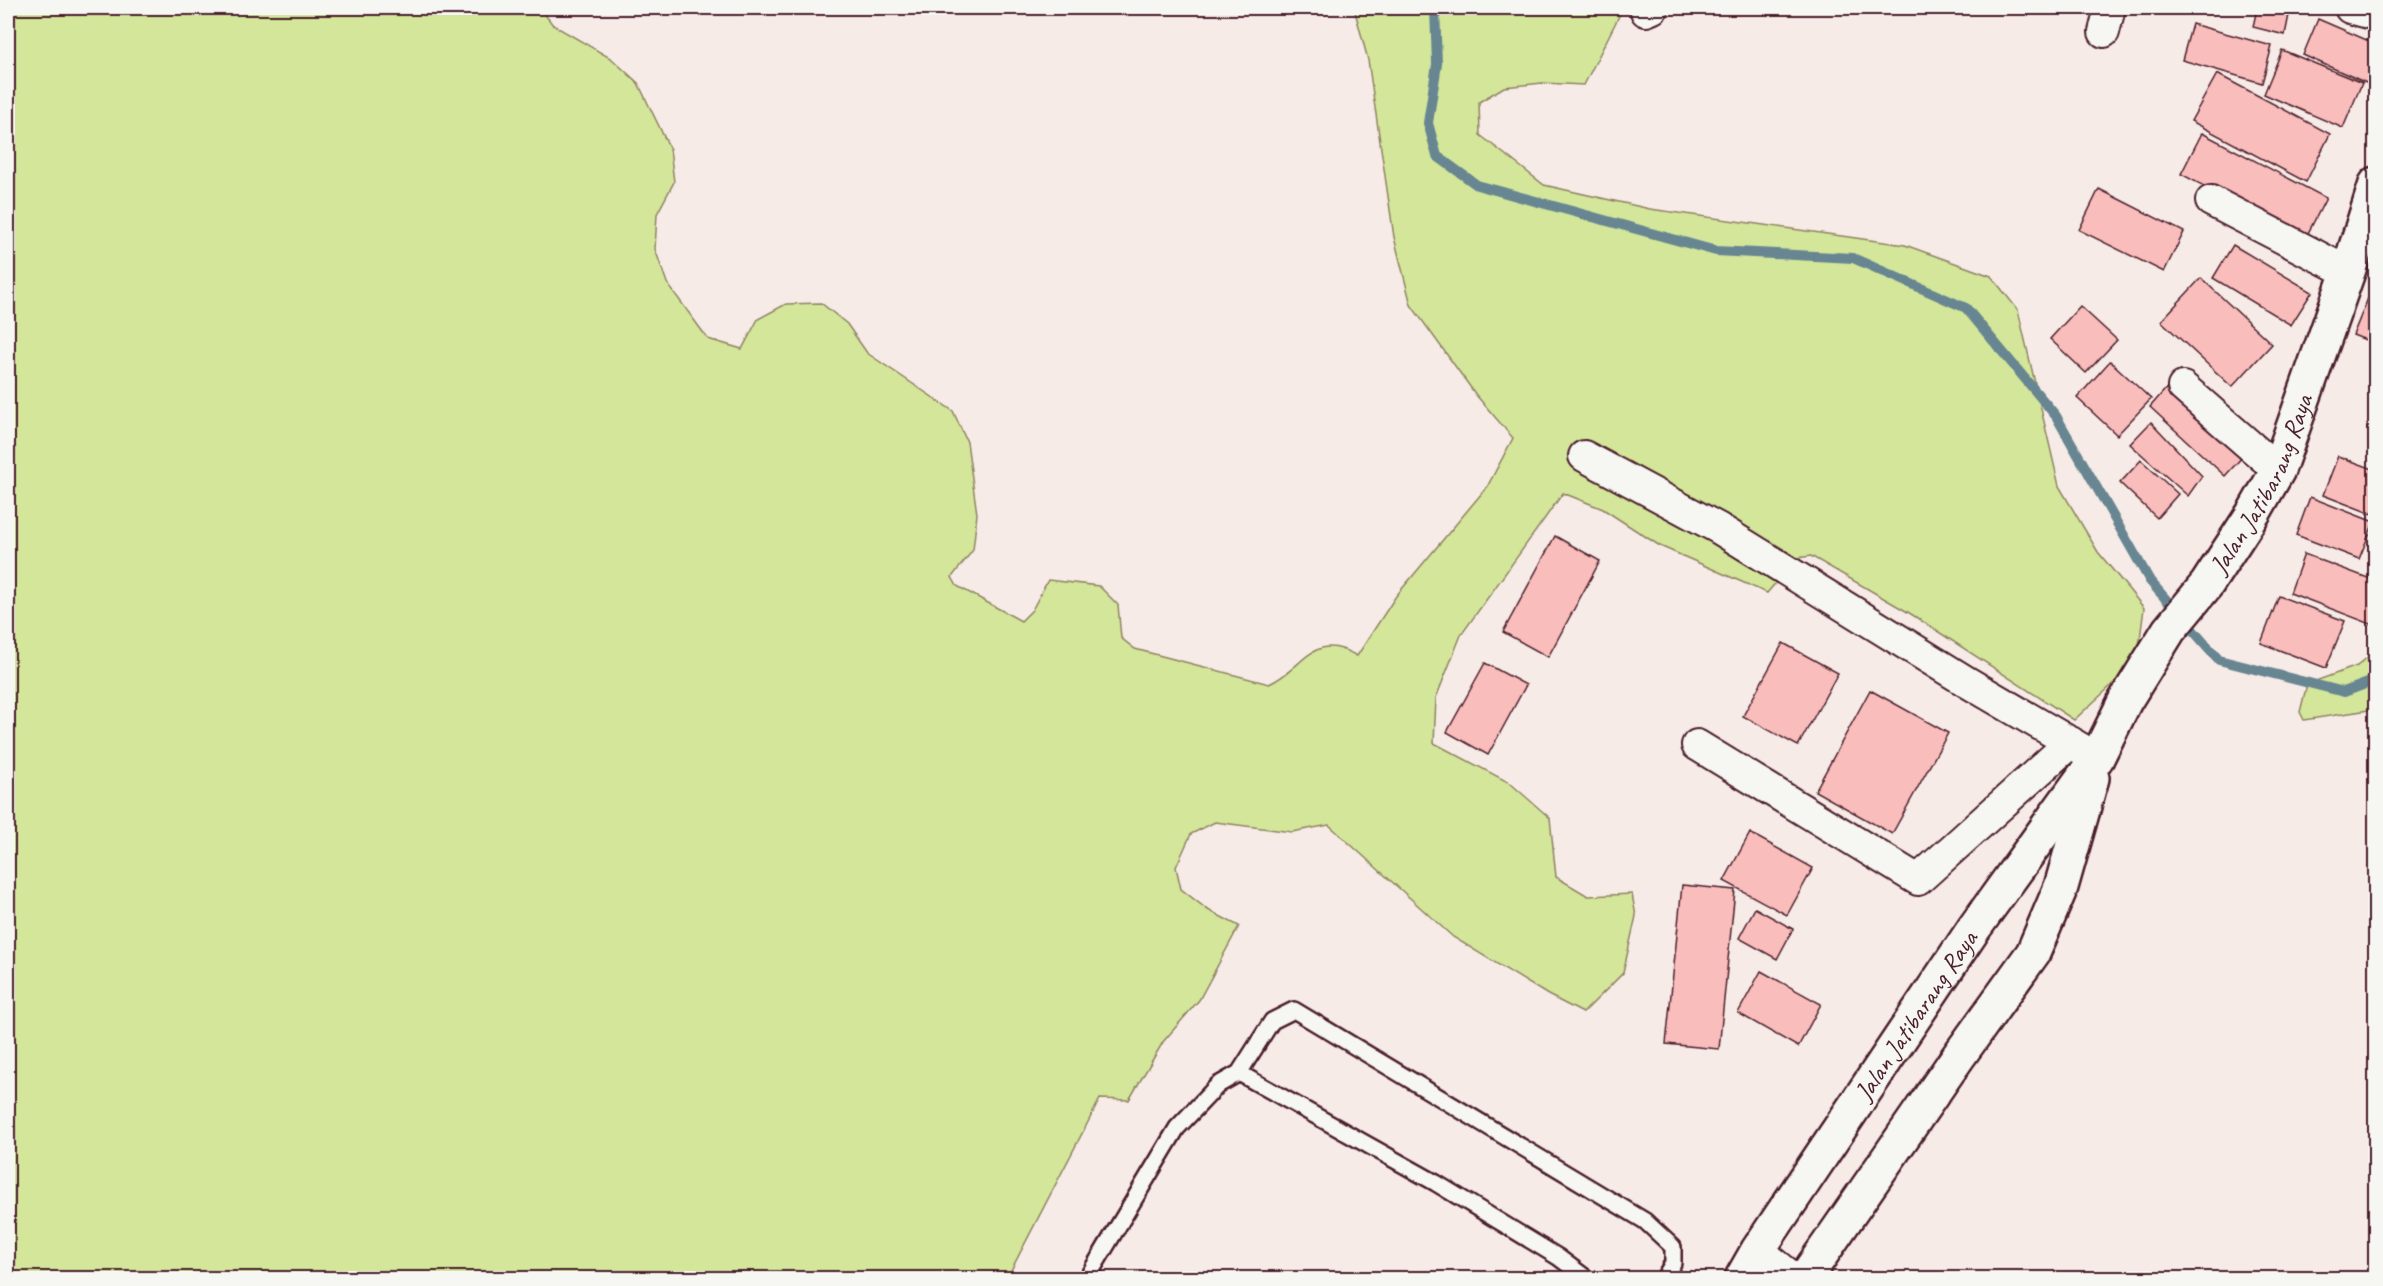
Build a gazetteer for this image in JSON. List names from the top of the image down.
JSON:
{
  "streets": {
    "street": ["Jalan Jatibarang Raya"]
  }
}
